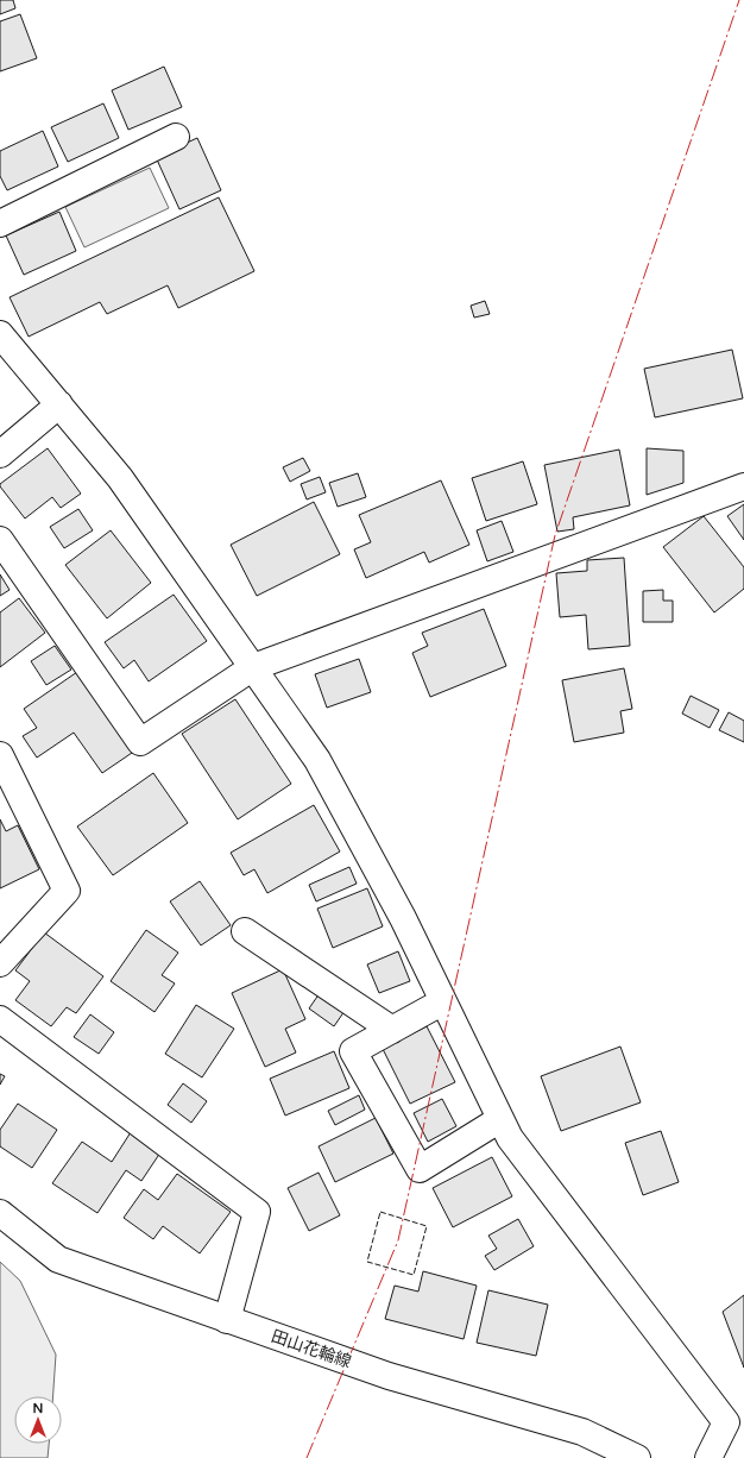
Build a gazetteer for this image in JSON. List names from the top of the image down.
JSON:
{
  "streets": {
    "street": ["田山花輪線"]
  },
  "north": "top"
}
